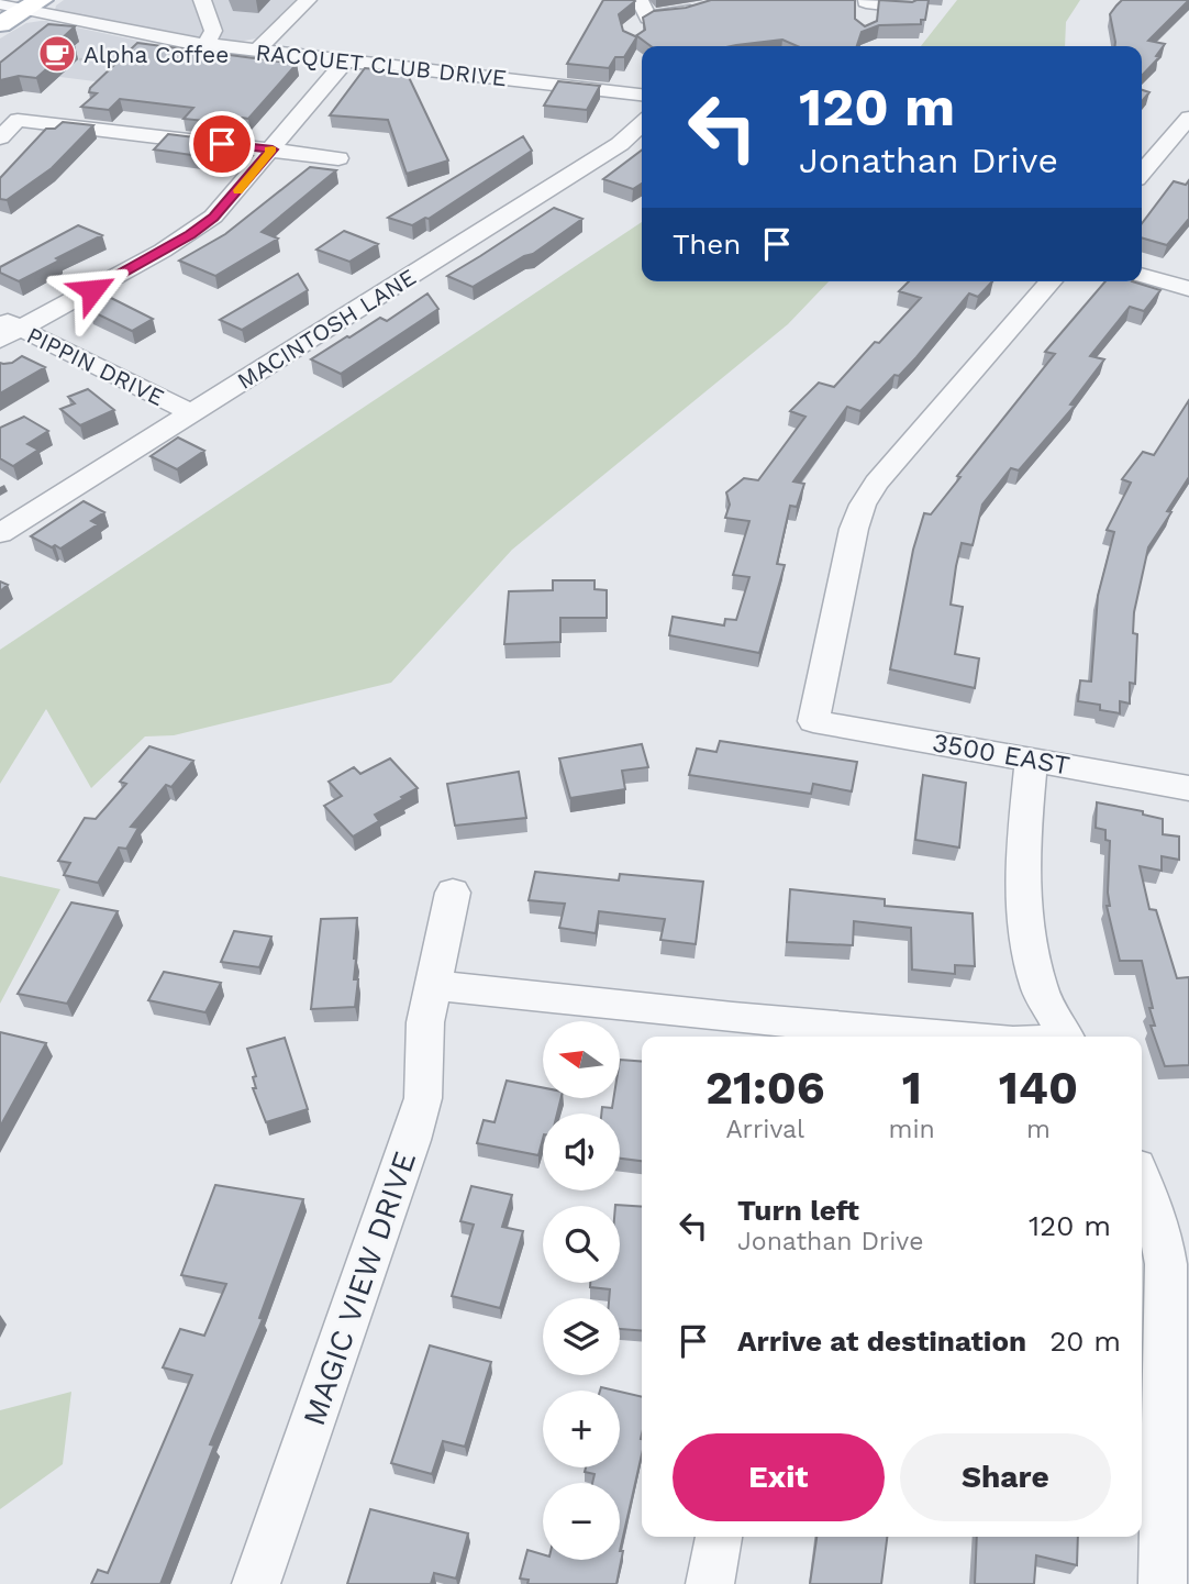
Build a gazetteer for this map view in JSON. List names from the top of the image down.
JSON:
{
  "streets": {
    "street": [
      "RACQUET CLUB DRIVE",
      "MACINTOSH LANE",
      "PIPPIN DRIVE",
      "3500 EAST",
      "MAGIC VIEW DRIVE"
    ]
  },
  "crossings": [
    ["MACINTOSH LANE", "PIPPIN DRIVE"]
  ],
  "places": {
    "cafe": ["Alpha Coffee"]
  },
  "north": "left",
  "page": {
    "turn": ["120 m", "Jonathan Drive"],
    "then": "Then",
    "map_buttons": ["+", "−"],
    "eta": [
      "21:06",
      "Arrival",
      "1",
      "min",
      "140",
      "m"
    ],
    "list": [
      {
        "name": "Turn left",
        "note": "Jonathan Drive",
        "value": "120 m"
      },
      {
        "name": "Arrive at destination",
        "value": "20 m"
      }
    ],
    "buttons": ["Exit", "Share"]
  }
}
